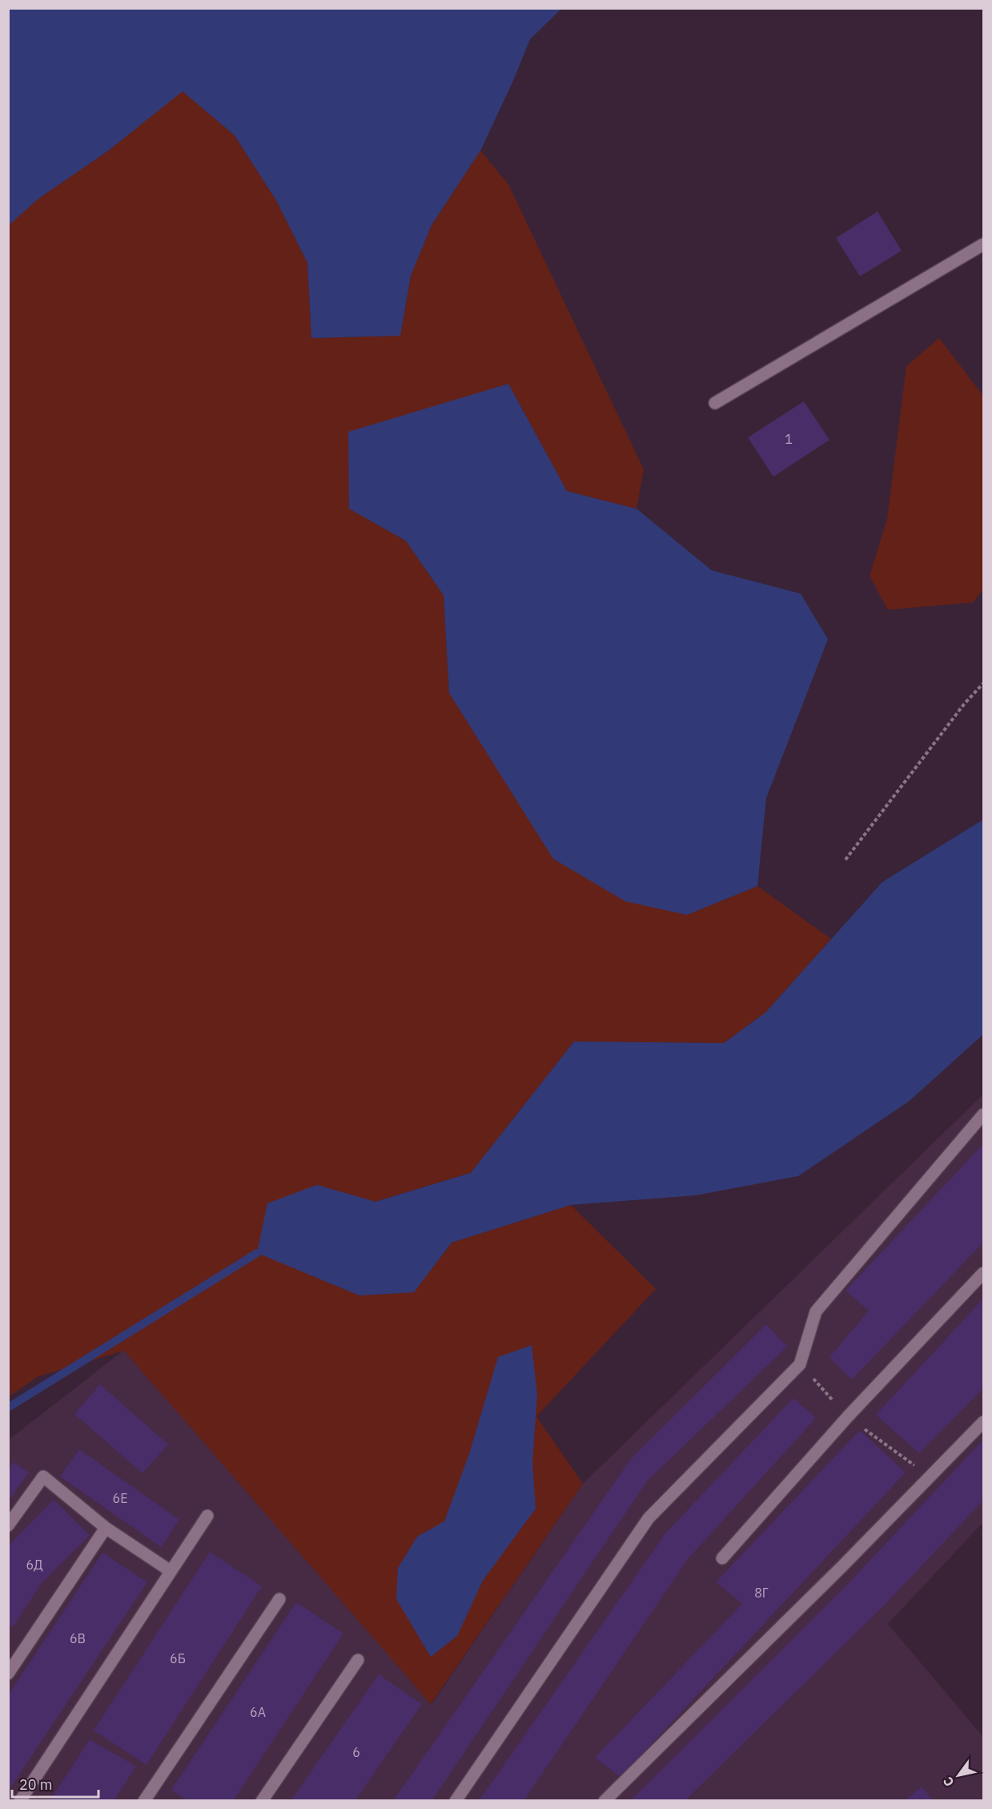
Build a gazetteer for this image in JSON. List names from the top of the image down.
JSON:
{
  "house_numbers": [
    "1",
    "6Е",
    "6Д",
    "8Г",
    "6В",
    "6Б",
    "6А",
    "6"
  ],
  "scale_bar": "20 m",
  "north": "bottom left"
}
